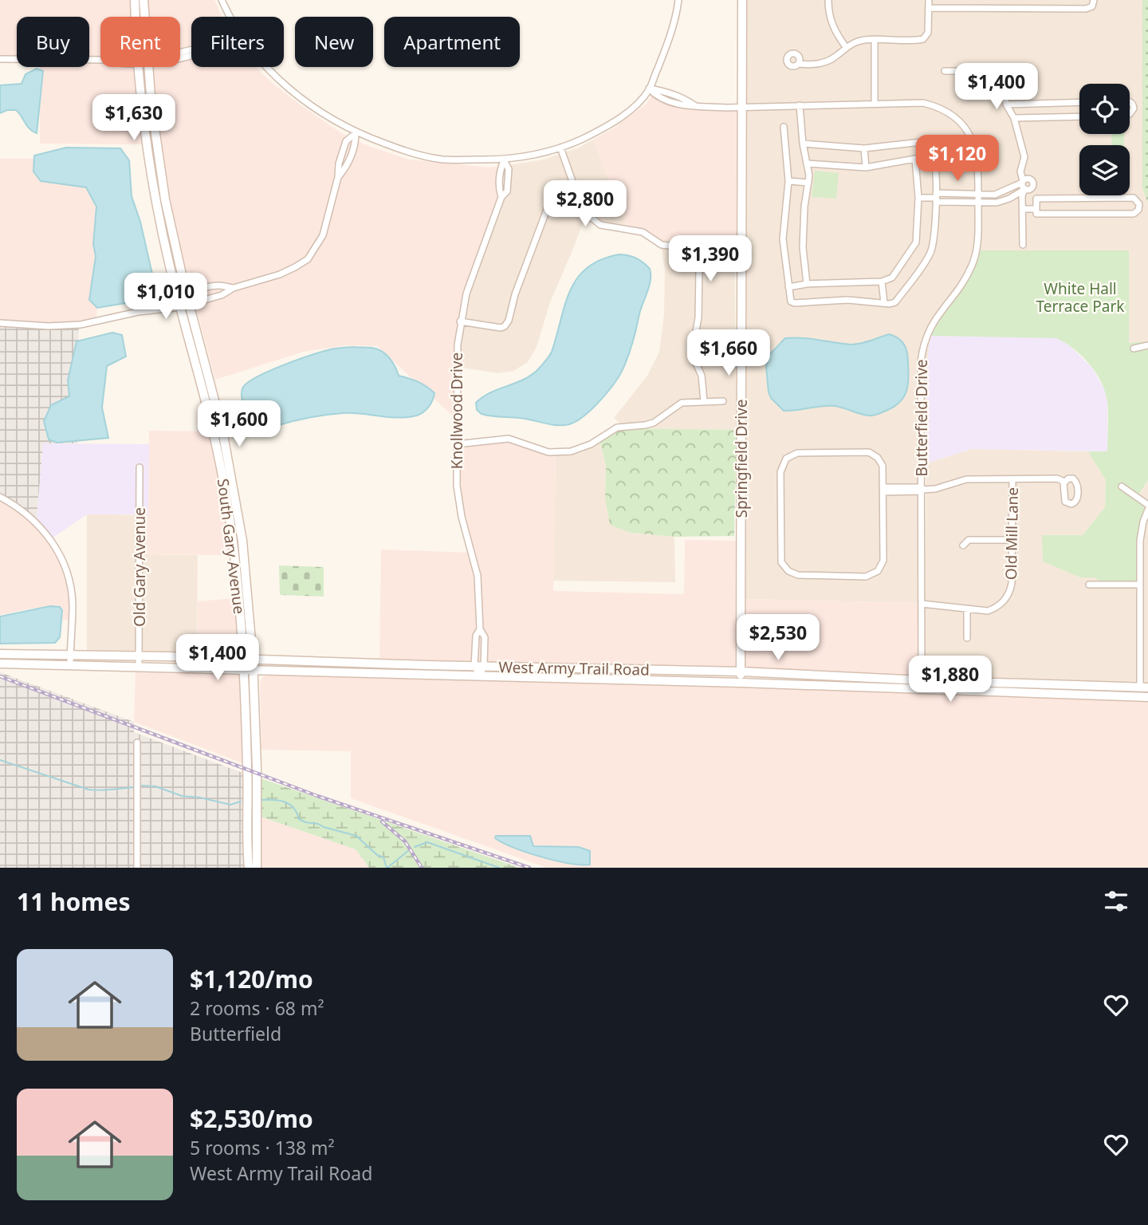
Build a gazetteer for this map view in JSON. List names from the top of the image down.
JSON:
{
  "streets": {
    "main road": ["Springfield Drive", "South Gary Avenue", "West Army Trail Road"],
    "street": [
      "Knollwood Drive",
      "Butterfield Drive",
      "Old Mill Lane",
      "Old Gary Avenue"
    ]
  },
  "crossings": [
    ["Knollwood Drive", "West Army Trail Road"],
    ["Butterfield Drive", "Springfield Drive"],
    ["Butterfield Drive", "Old Mill Lane"],
    ["Butterfield Drive", "West Army Trail Road"],
    ["Springfield Drive", "West Army Trail Road"],
    ["South Gary Avenue", "West Army Trail Road"],
    ["Old Gary Avenue", "West Army Trail Road"]
  ],
  "parks": ["White Hall Terrace Park"],
  "page": {
    "chip": [
      "Buy",
      "Rent",
      "Filters",
      "New",
      "Apartment"
    ],
    "price": [
      "$1,400",
      "$1,630",
      "$1,120",
      "$2,800",
      "$1,390",
      "$1,010",
      "$1,660",
      "$1,600",
      "$2,530",
      "$1,400",
      "$1,880"
    ],
    "heading": "11 homes",
    "list": [
      {
        "name": "$1,120/mo",
        "note": "2 rooms · 68 m² · Butterfield"
      },
      {
        "name": "$2,530/mo",
        "note": "5 rooms · 138 m² · West Army Trail Road"
      }
    ]
  }
}
